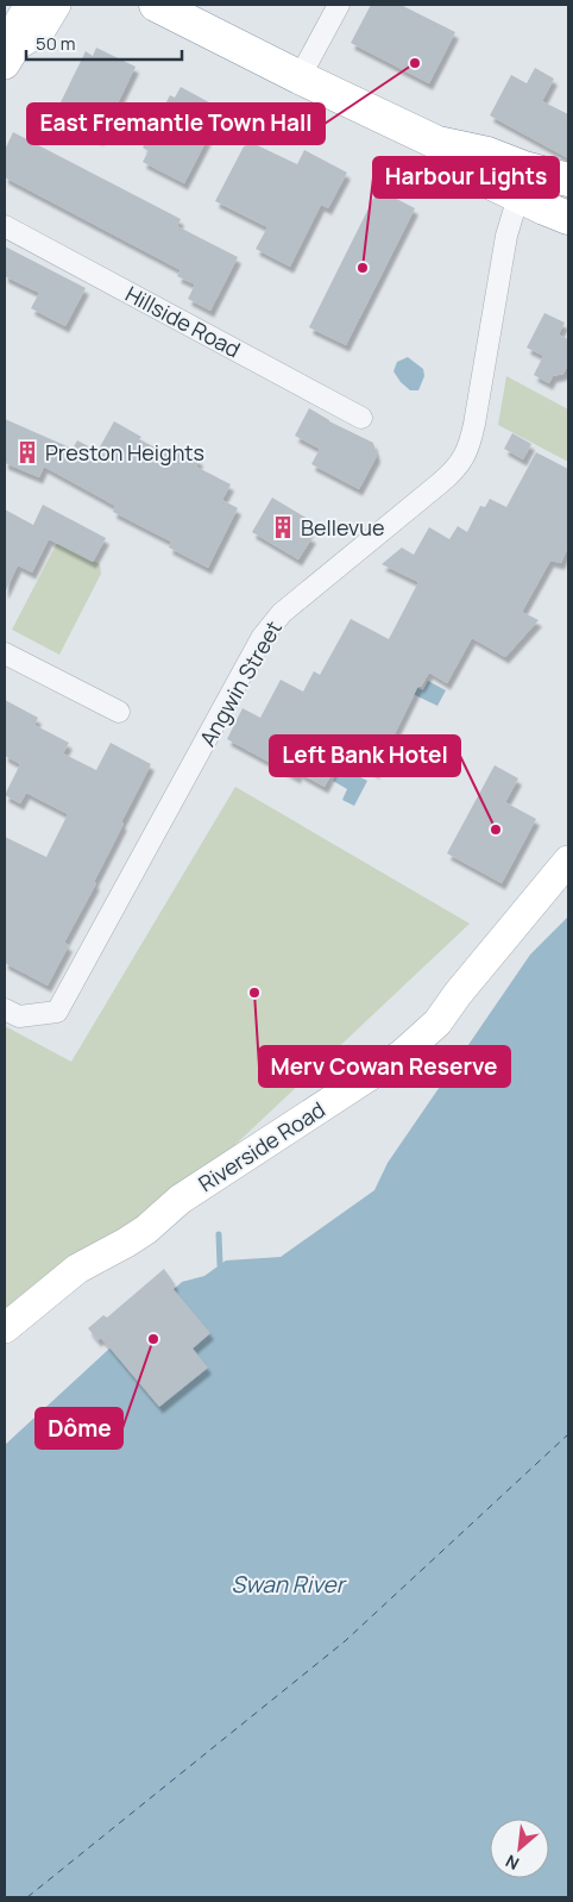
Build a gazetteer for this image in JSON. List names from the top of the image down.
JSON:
{
  "streets": {
    "street": ["Hillside Road", "Angwin Street", "Riverside Road"]
  },
  "water": ["Swan River"],
  "places": {
    "other": [
      "East Fremantle Town Hall",
      "Harbour Lights",
      "Left Bank Hotel",
      "Merv Cowan Reserve",
      "Dôme"
    ],
    "building": ["Preston Heights", "Bellevue"]
  },
  "scale_bar": "50 m",
  "north": "bottom left"
}
